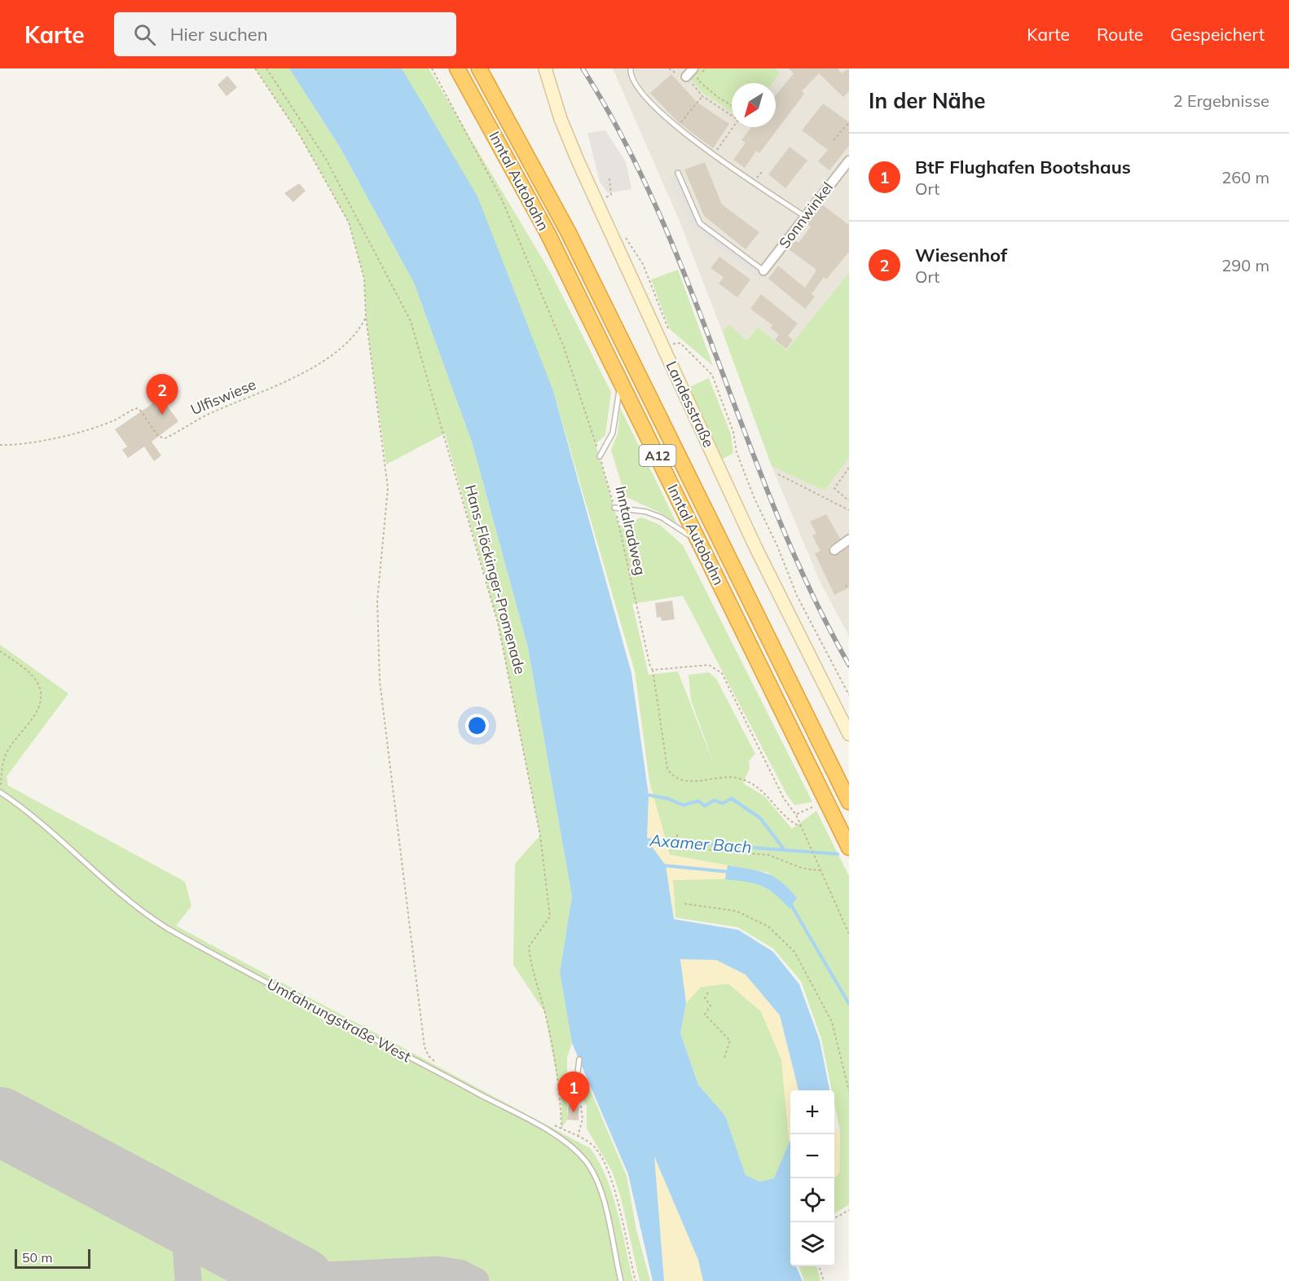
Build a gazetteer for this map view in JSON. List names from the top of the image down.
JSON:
{
  "streets": {
    "highway": ["Inntal Autobahn", "A12"],
    "main road": ["Landesstraße"],
    "street": ["Sonnwinkel"],
    "lane": ["Umfahrungstraße West"],
    "path": ["Ulfiswiese", "Inntalradweg", "Hans-Flöckinger-Promenade"]
  },
  "water": ["Axamer Bach"],
  "scale_bar": "50 m",
  "north": "bottom left",
  "page": {
    "header": "Karte",
    "search": "Hier suchen",
    "nav": ["Karte", "Route", "Gespeichert"],
    "heading": ["In der Nähe", "2 Ergebnisse"],
    "list": [
      {
        "mark": "1",
        "name": "BtF Flughafen Bootshaus",
        "note": "Ort",
        "value": "260 m"
      },
      {
        "mark": "2",
        "name": "Wiesenhof",
        "note": "Ort",
        "value": "290 m"
      }
    ],
    "pins": ["2", "1"],
    "map_buttons": ["+", "−"],
    "scale": "50 m"
  }
}
